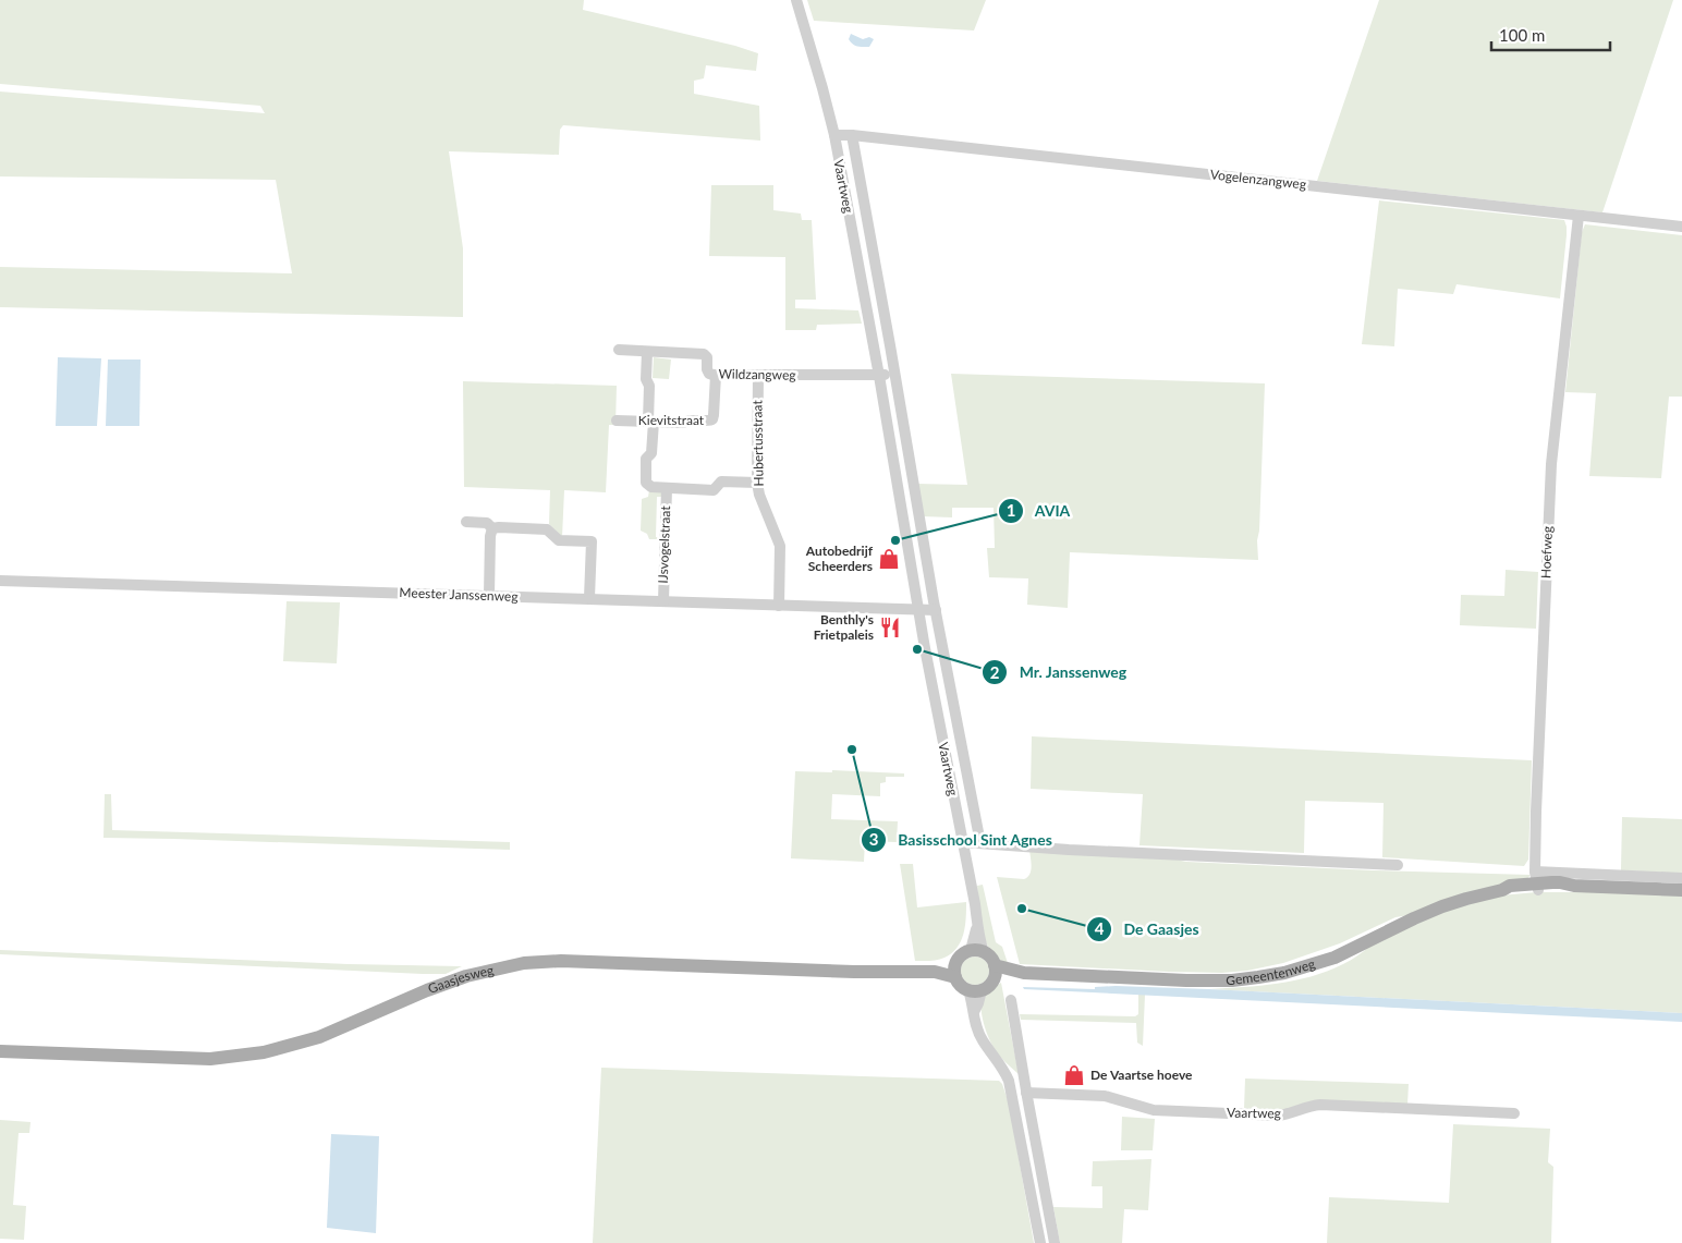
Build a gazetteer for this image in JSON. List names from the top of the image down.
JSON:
{
  "streets": {
    "main road": ["Gemeentenweg", "Gaasjesweg"],
    "street": [
      "Vogelenzangweg",
      "Vaartweg",
      "Wildzangweg",
      "Kievitstraat",
      "Hubertusstraat",
      "IJsvogelstraat",
      "Hoefweg",
      "Meester Janssenweg"
    ]
  },
  "crossings": [
    ["Vogelenzangweg", "Vaartweg"],
    ["Vogelenzangweg", "Hoefweg"],
    ["Vaartweg", "Wildzangweg"],
    ["Vaartweg", "Meester Janssenweg"],
    ["Vaartweg", "Gemeentenweg"],
    ["Vaartweg", "Gaasjesweg"],
    ["Wildzangweg", "Kievitstraat"],
    ["Wildzangweg", "Hubertusstraat"],
    ["Hubertusstraat", "Meester Janssenweg"],
    ["IJsvogelstraat", "Meester Janssenweg"],
    ["Hoefweg", "Gemeentenweg"],
    ["Gemeentenweg", "Gaasjesweg"]
  ],
  "places": {
    "other": [
      "AVIA",
      "Mr. Janssenweg",
      "Basisschool Sint Agnes",
      "De Gaasjes"
    ],
    "shop": ["Autobedrijf Scheerders", "De Vaartse hoeve"],
    "restaurant": ["Benthly's Frietpaleis"]
  },
  "scale_bar": "100 m"
}
